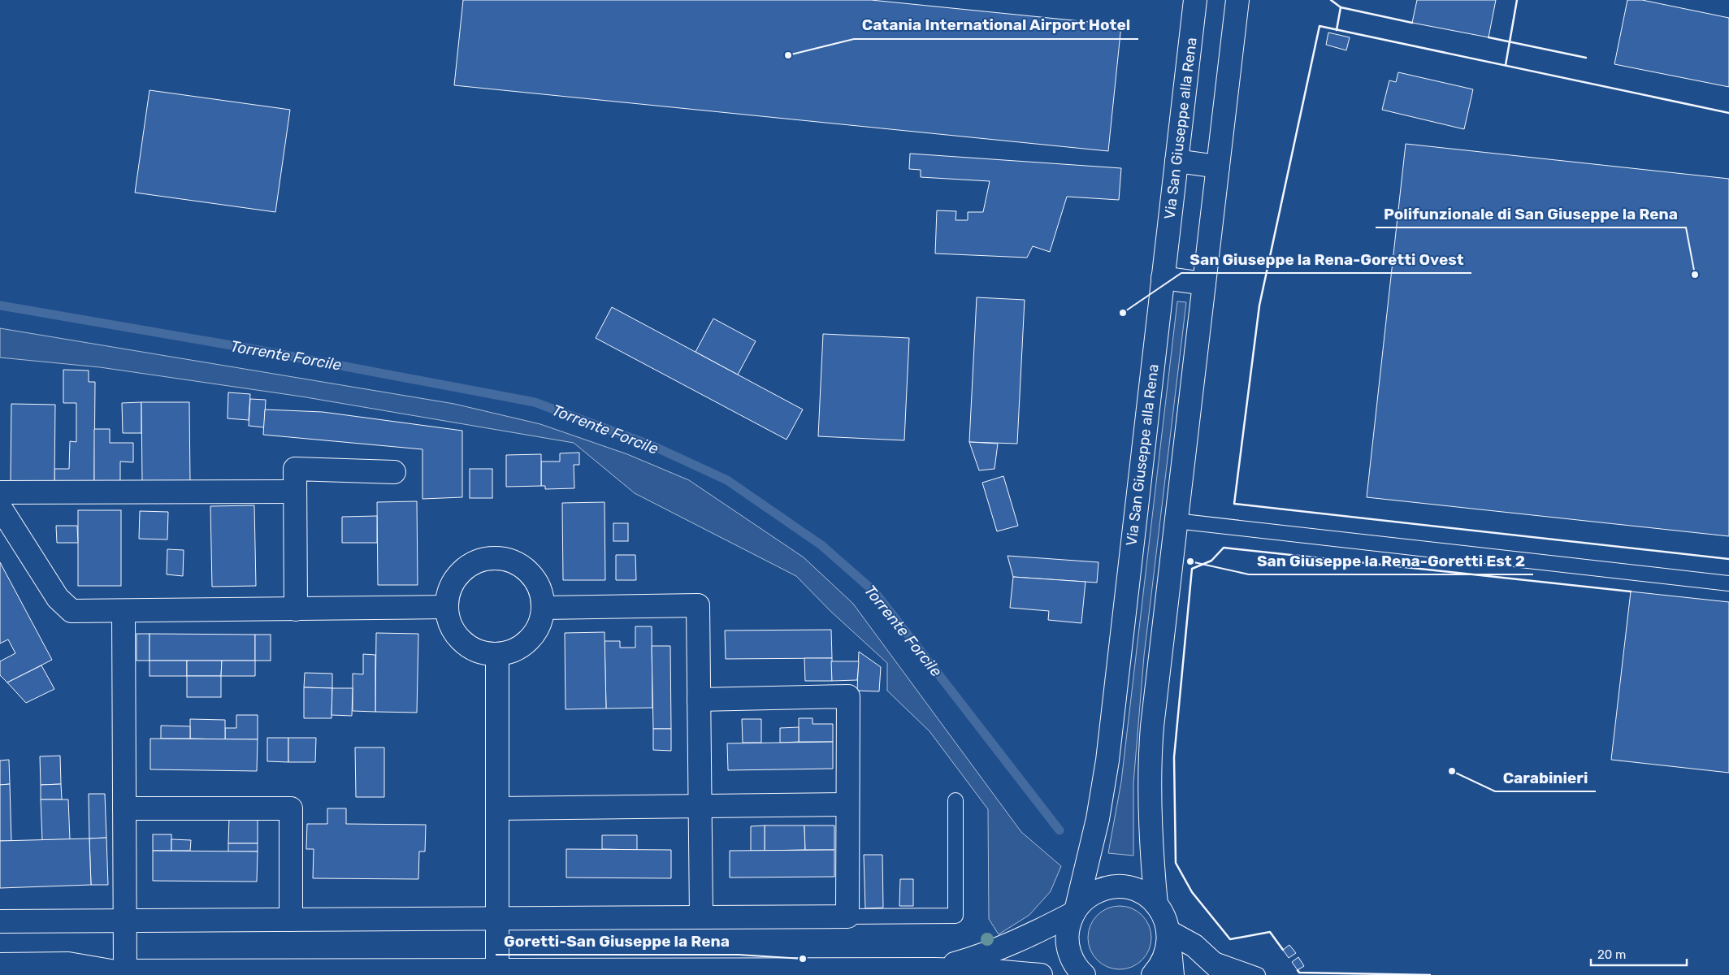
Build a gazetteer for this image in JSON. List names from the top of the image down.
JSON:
{
  "streets": {
    "street": ["Via San Giuseppe alla Rena"]
  },
  "water": ["Torrente Forcile"],
  "places": [
    "Catania International Airport Hotel",
    "Polifunzionale di San Giuseppe la Rena",
    "San Giuseppe la Rena-Goretti Ovest",
    "San Giuseppe la Rena-Goretti Est 2",
    "Carabinieri",
    "Goretti-San Giuseppe la Rena"
  ],
  "scale_bar": "20 m"
}
